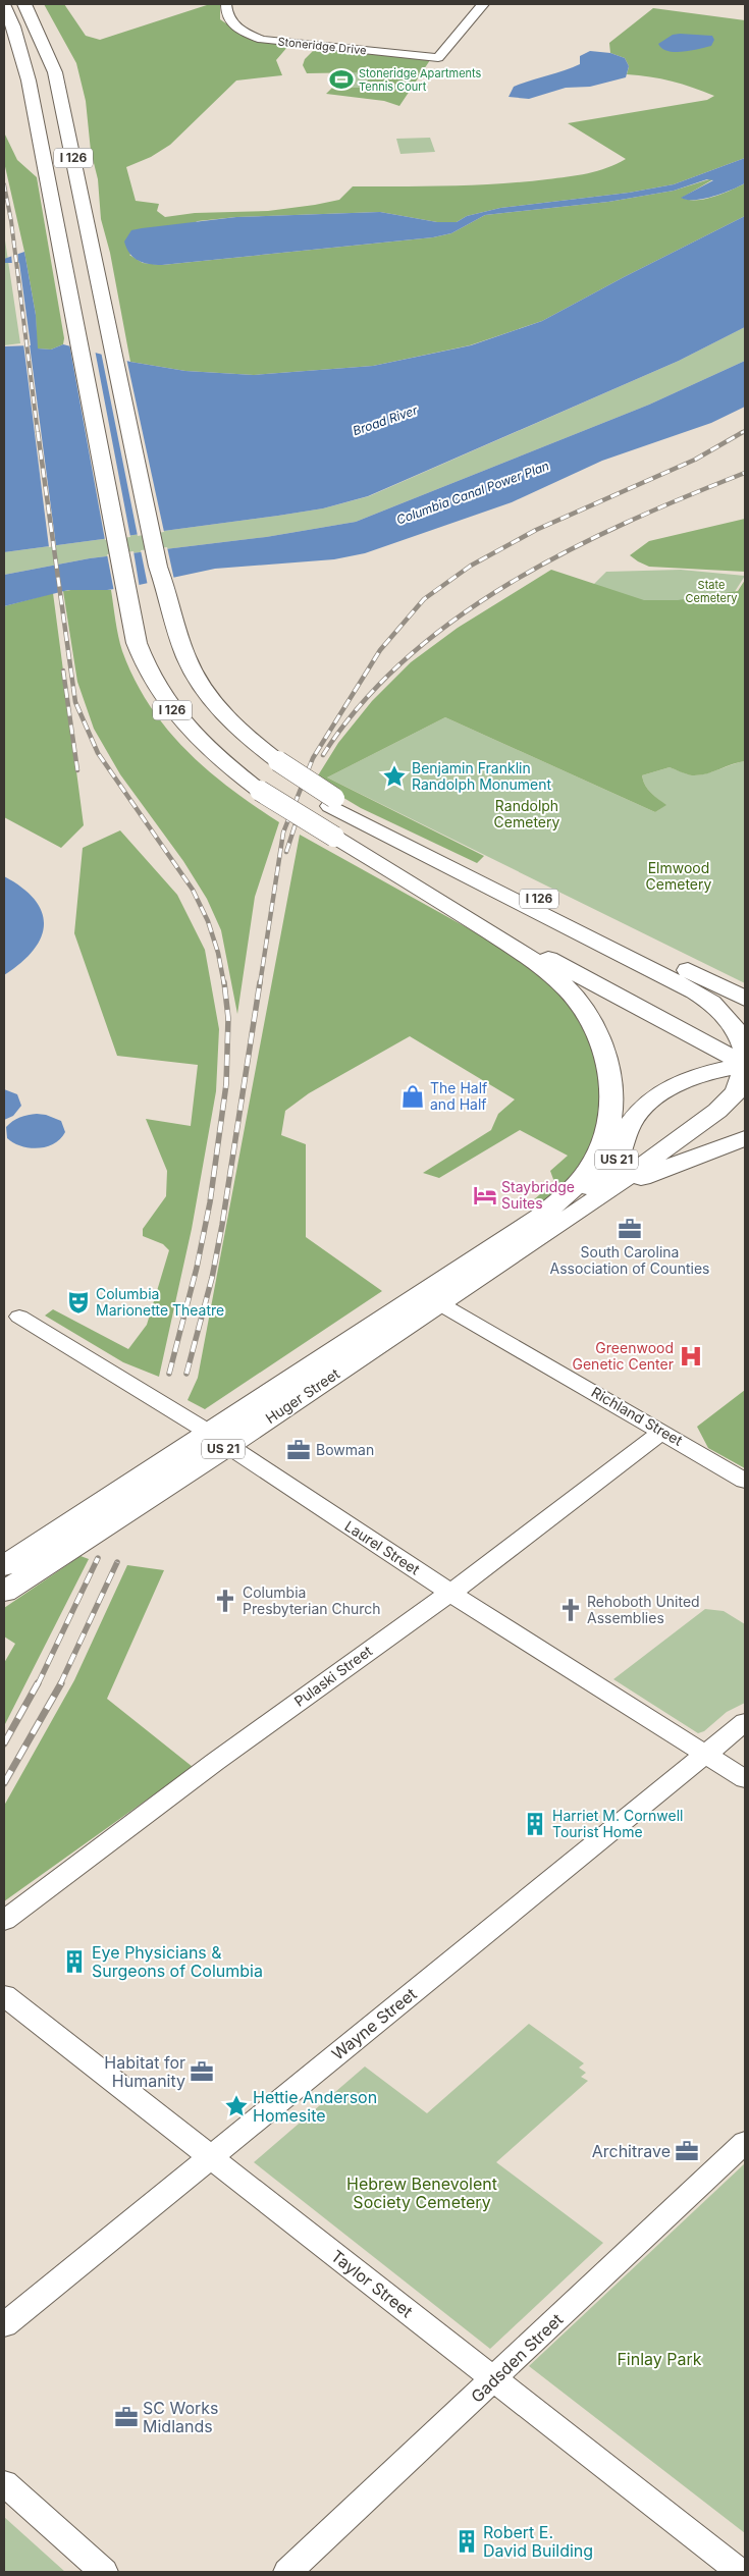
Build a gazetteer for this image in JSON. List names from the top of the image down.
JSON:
{
  "streets": {
    "highway": ["I 126", "US 21", "Huger Street"],
    "street": [
      "Stoneridge Drive",
      "Richland Street",
      "Laurel Street",
      "Pulaski Street",
      "Wayne Street",
      "Taylor Street",
      "Gadsden Street"
    ]
  },
  "crossings": [
    ["I 126", "US 21"],
    ["US 21", "Huger Street"],
    ["Huger Street", "Richland Street"],
    ["Huger Street", "Laurel Street"],
    ["Richland Street", "Pulaski Street"],
    ["Laurel Street", "Pulaski Street"],
    ["Laurel Street", "Wayne Street"],
    ["Wayne Street", "Taylor Street"],
    ["Taylor Street", "Gadsden Street"]
  ],
  "water": ["Broad River", "Columbia Canal Power Plan"],
  "parks": [
    "State Cemetery",
    "Randolph Cemetery",
    "Elmwood Cemetery",
    "Hebrew Benevolent Society Cemetery",
    "Finlay Park"
  ],
  "places": {
    "sports": ["Stoneridge Apartments Tennis Court"],
    "place": ["Benjamin Franklin Randolph Monument", "Hettie Anderson Homesite"],
    "shop": ["The Half and Half"],
    "hotel": ["Staybridge Suites"],
    "office": [
      "South Carolina Association of Counties",
      "Bowman",
      "Habitat for Humanity",
      "Architrave",
      "SC Works Midlands"
    ],
    "theatre": ["Columbia Marionette Theatre"],
    "hospital": ["Greenwood Genetic Center"],
    "church": ["Columbia Presbyterian Church", "Rehoboth United Assemblies"],
    "building": ["Harriet M. Cornwell Tourist Home", "Eye Physicians & Surgeons of Columbia", "Robert E. David Building"]
  }
}
